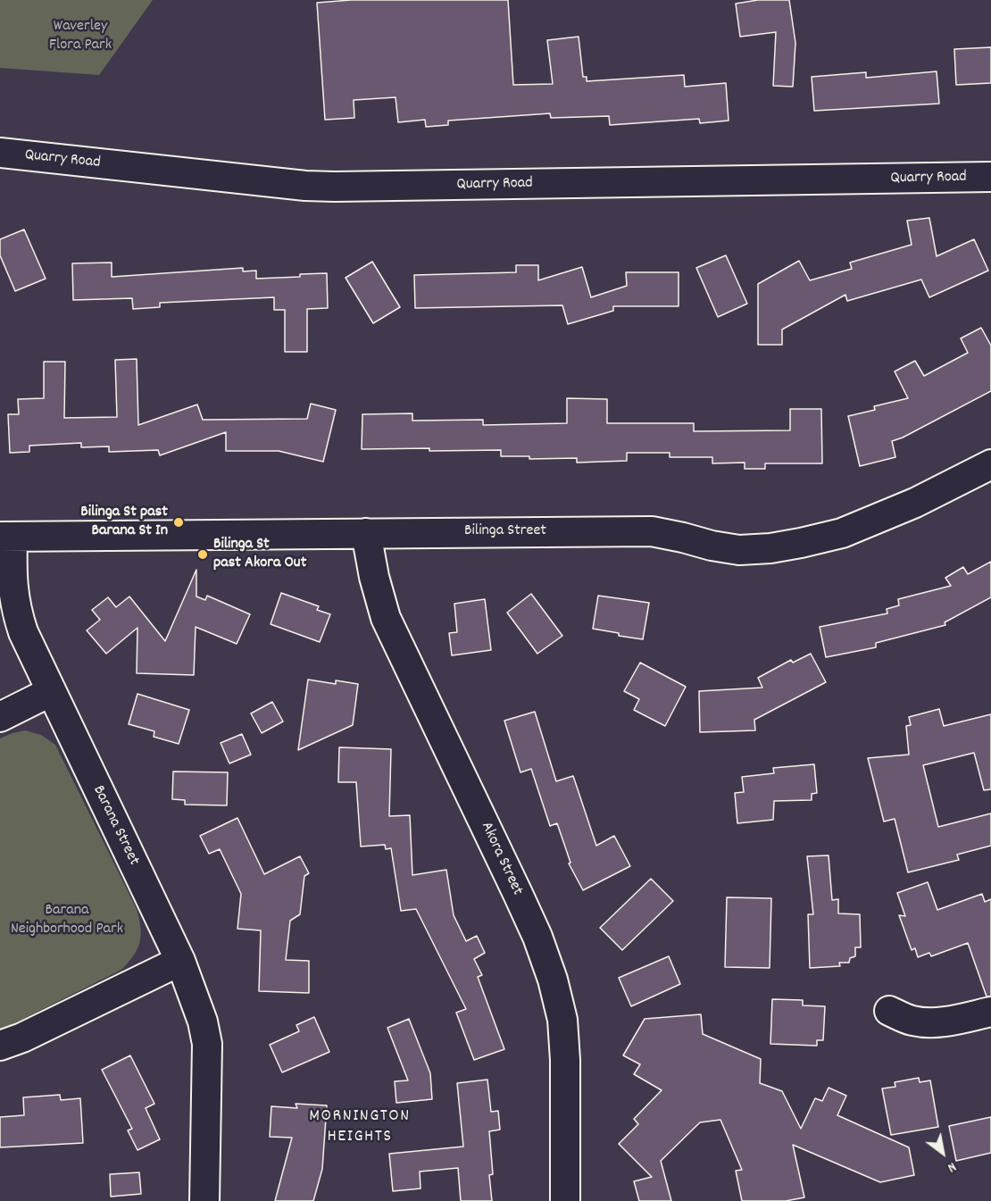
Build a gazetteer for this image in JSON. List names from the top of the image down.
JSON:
{
  "streets": {
    "street": [
      "Quarry Road",
      "Bilinga Street",
      "Barana Street",
      "Akora Street"
    ]
  },
  "crossings": [
    ["Bilinga Street", "Barana Street"],
    ["Bilinga Street", "Akora Street"]
  ],
  "districts": ["MORNINGTON HEIGHTS"],
  "parks": ["Waverley Flora Park", "Barana Neighborhood Park"],
  "places": ["Bilinga St past Barana St In", "Bilinga St past Akora Out"],
  "north": "bottom right"
}
